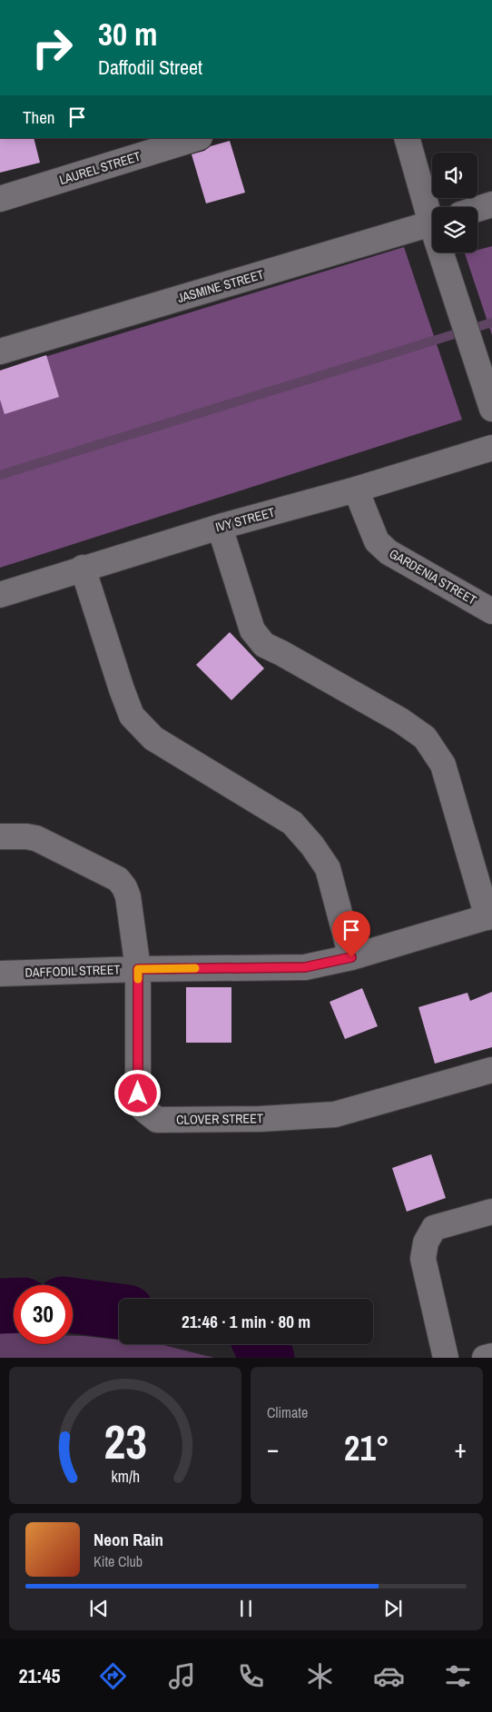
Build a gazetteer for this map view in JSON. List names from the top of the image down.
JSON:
{
  "streets": {
    "street": [
      "LAUREL STREET",
      "JASMINE STREET",
      "IVY STREET",
      "GARDENIA STREET",
      "DAFFODIL STREET",
      "CLOVER STREET"
    ]
  },
  "crossings": [
    ["IVY STREET", "GARDENIA STREET"],
    ["DAFFODIL STREET", "CLOVER STREET"]
  ],
  "page": {
    "turn": ["30 m", "Daffodil Street"],
    "then": "Then",
    "limit": "30",
    "trip": "21:46 · 1 min · 80 m",
    "tile": "Climate",
    "heat": ["−", "21°", "+"],
    "song": ["Neon Rain", "Kite Club"],
    "tabs": "21:45",
    "gauge": ["23", "km/h"]
  }
}
